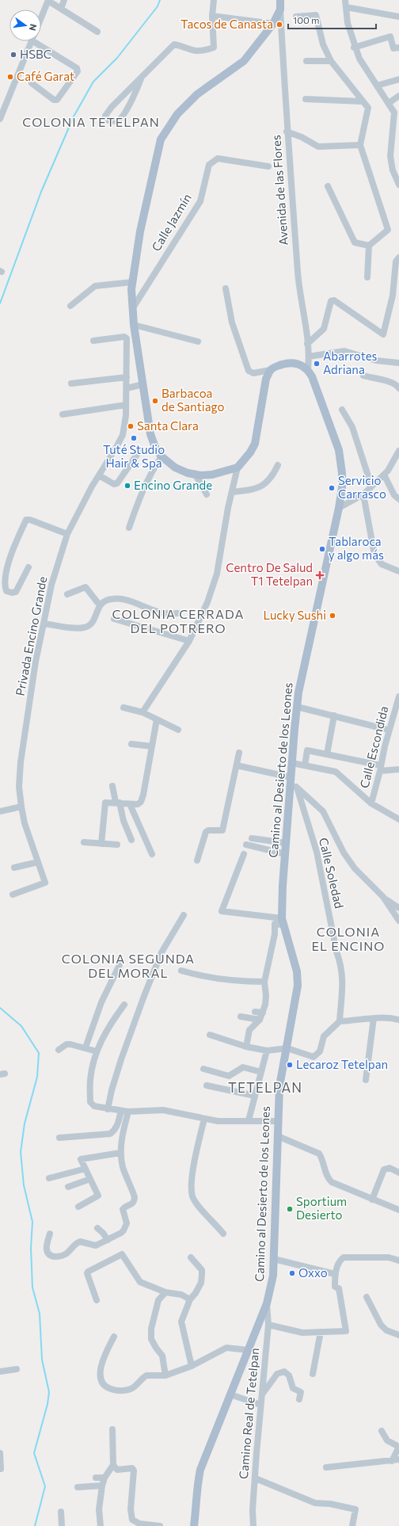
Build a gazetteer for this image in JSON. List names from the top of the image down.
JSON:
{
  "streets": {
    "main road": ["Camino al Desierto de los Leones"],
    "street": [
      "Avenida de las Flores",
      "Calle Jazmín",
      "Privada Encino Grande",
      "Calle Escondida",
      "Calle Soledad",
      "Camino Real de Tetelpan"
    ]
  },
  "crossings": [
    ["Avenida de las Flores", "Camino al Desierto de los Leones"],
    ["Camino al Desierto de los Leones", "Calle Soledad"],
    ["Camino al Desierto de los Leones", "Camino Real de Tetelpan"]
  ],
  "districts": [
    "COLONIA TETELPAN",
    "COLONIA CERRADA DEL POTRERO",
    "COLONIA EL ENCINO",
    "COLONIA SEGUNDA DEL MORAL",
    "TETELPAN"
  ],
  "places": {
    "other": [
      "Tacos de Canasta",
      "HSBC",
      "Café Garat",
      "Abarrotes Adriana",
      "Barbacoa de Santiago",
      "Santa Clara",
      "Tuté Studio Hair & Spa",
      "Encino Grande",
      "Servicio Carrasco",
      "Tablaroca y algo más",
      "Lucky Sushi",
      "Lecaroz Tetelpan",
      "Sportium Desierto",
      "Oxxo"
    ],
    "health": ["Centro De Salud T1 Tetelpan"]
  },
  "scale_bar": "100 m",
  "north": "right"
}
